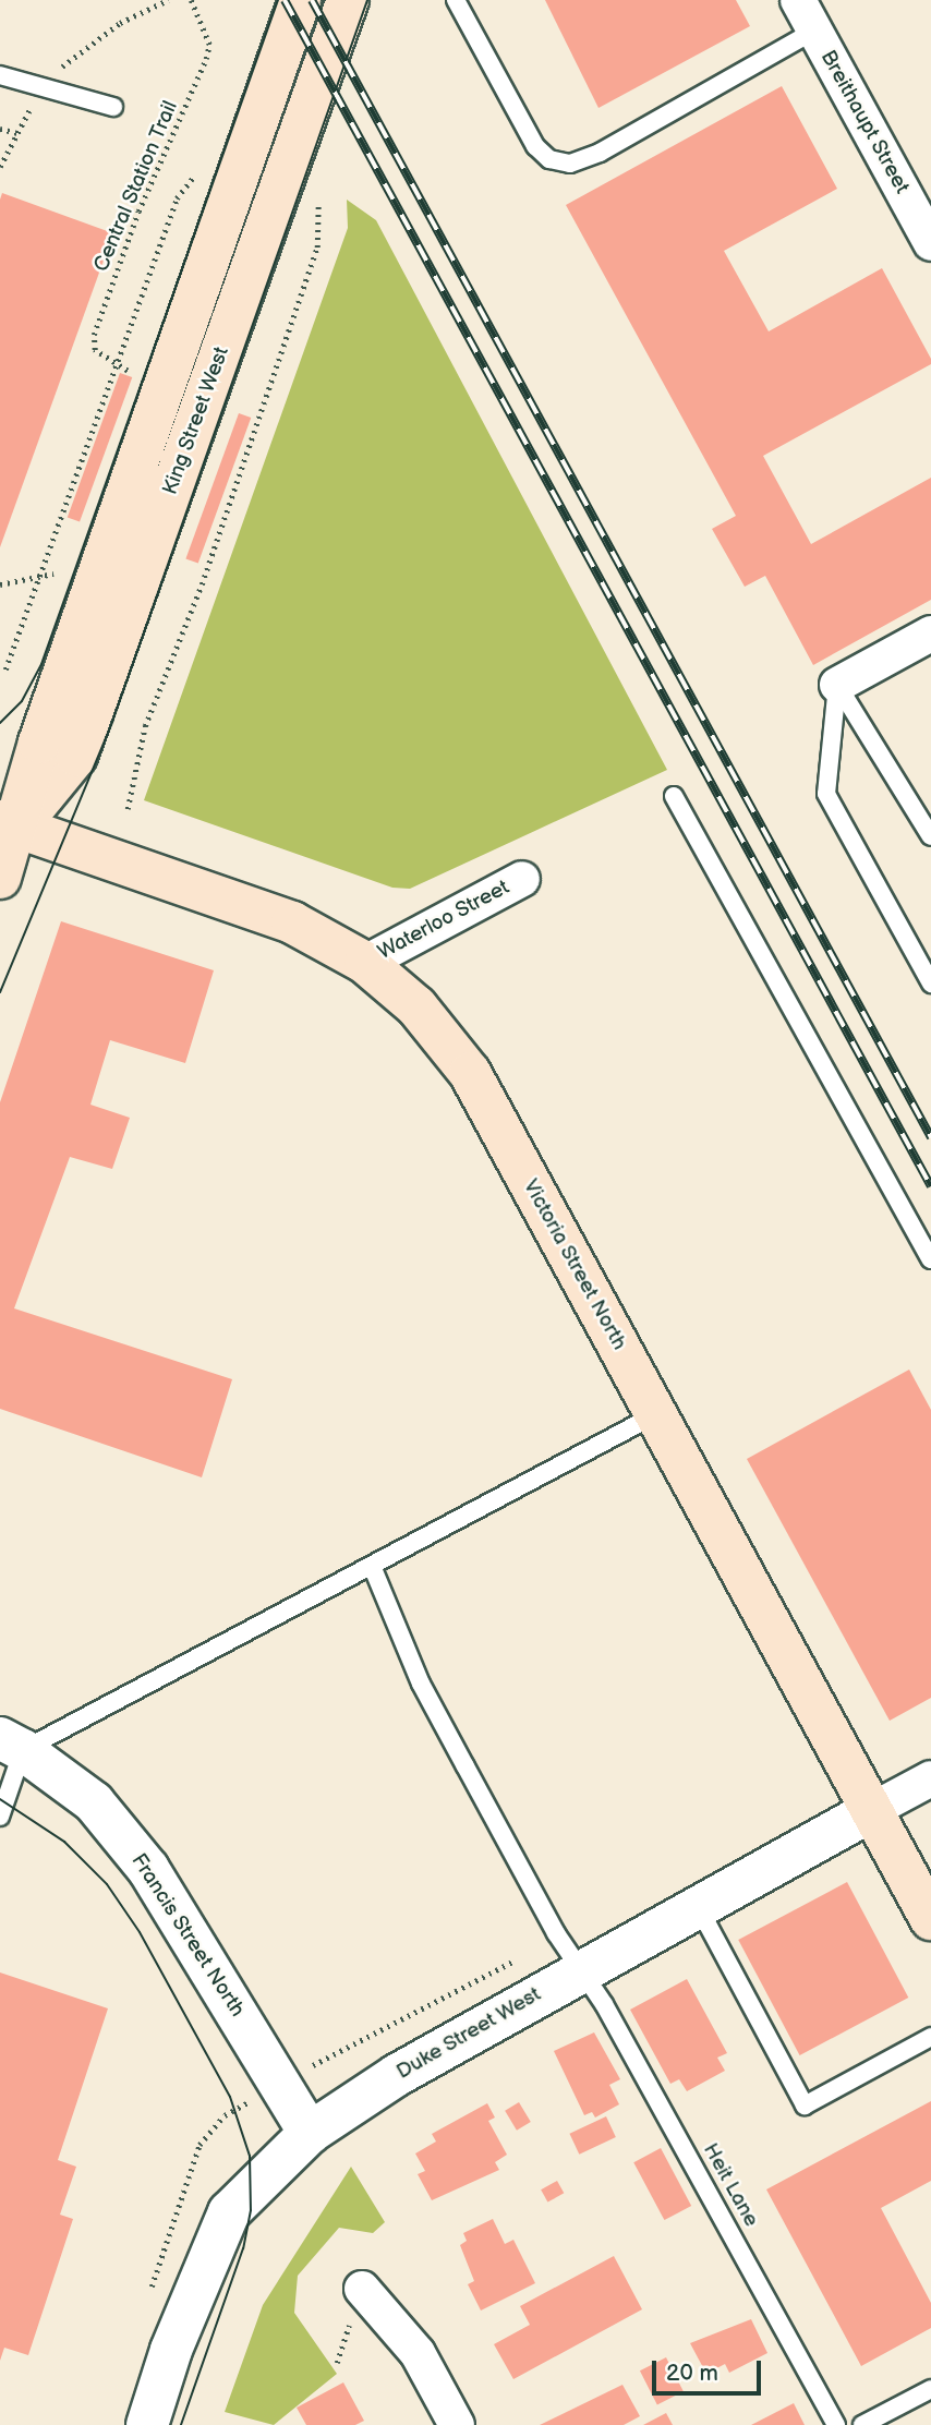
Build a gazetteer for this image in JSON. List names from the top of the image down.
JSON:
{
  "streets": {
    "main road": ["King Street West", "Victoria Street North"],
    "street": [
      "Breithaupt Street",
      "Waterloo Street",
      "Francis Street North",
      "Duke Street West"
    ],
    "lane": ["Heit Lane"],
    "path": ["Central Station Trail"]
  },
  "crossings": [
    ["King Street West", "Victoria Street North"],
    ["Waterloo Street", "Victoria Street North"],
    ["Victoria Street North", "Duke Street West"],
    ["Francis Street North", "Duke Street West"],
    ["Duke Street West", "Heit Lane"]
  ],
  "scale_bar": "20 m"
}
